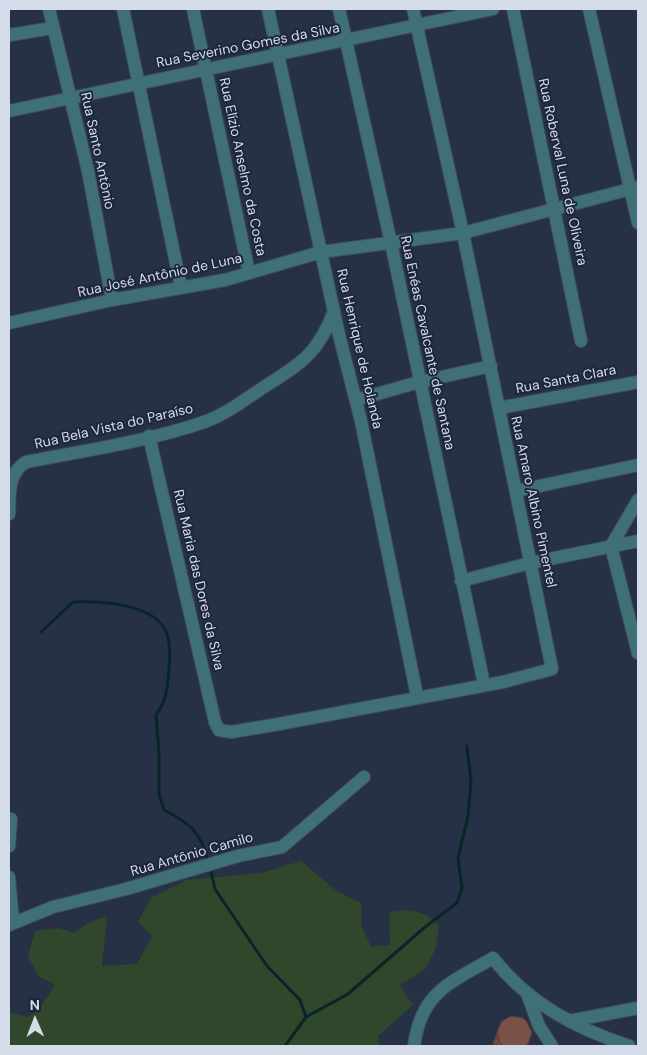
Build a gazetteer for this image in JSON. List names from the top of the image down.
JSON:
{
  "streets": {
    "street": [
      "Rua Severino Gomes da Silva",
      "Rua Santo Antônio",
      "Rua Elízio Anselmo da Costa",
      "Rua Roberval Luna de Oliveira",
      "Rua José Antônio de Luna",
      "Rua Enéas Cavalcante de Santana",
      "Rua Henrique de Holanda",
      "Rua Santa Clara",
      "Rua Bela Vista do Paraíso",
      "Rua Amaro Albino Pimentel",
      "Rua Maria das Dores da Silva",
      "Rua Antônio Camilo"
    ]
  },
  "crossings": [
    ["Rua Severino Gomes da Silva", "Rua Santo Antônio"],
    ["Rua Severino Gomes da Silva", "Rua Elízio Anselmo da Costa"],
    ["Rua Severino Gomes da Silva", "Rua Enéas Cavalcante de Santana"],
    ["Rua Severino Gomes da Silva", "Rua Henrique de Holanda"],
    ["Rua Severino Gomes da Silva", "Rua Amaro Albino Pimentel"],
    ["Rua Santo Antônio", "Rua José Antônio de Luna"],
    ["Rua Elízio Anselmo da Costa", "Rua José Antônio de Luna"],
    ["Rua Roberval Luna de Oliveira", "Rua José Antônio de Luna"],
    ["Rua José Antônio de Luna", "Rua Enéas Cavalcante de Santana"],
    ["Rua José Antônio de Luna", "Rua Henrique de Holanda"],
    ["Rua José Antônio de Luna", "Rua Amaro Albino Pimentel"],
    ["Rua Enéas Cavalcante de Santana", "Rua Amaro Albino Pimentel"],
    ["Rua Henrique de Holanda", "Rua Bela Vista do Paraíso"],
    ["Rua Henrique de Holanda", "Rua Amaro Albino Pimentel"],
    ["Rua Santa Clara", "Rua Amaro Albino Pimentel"],
    ["Rua Bela Vista do Paraíso", "Rua Maria das Dores da Silva"],
    ["Rua Amaro Albino Pimentel", "Rua Maria das Dores da Silva"]
  ],
  "north": "top"
}
